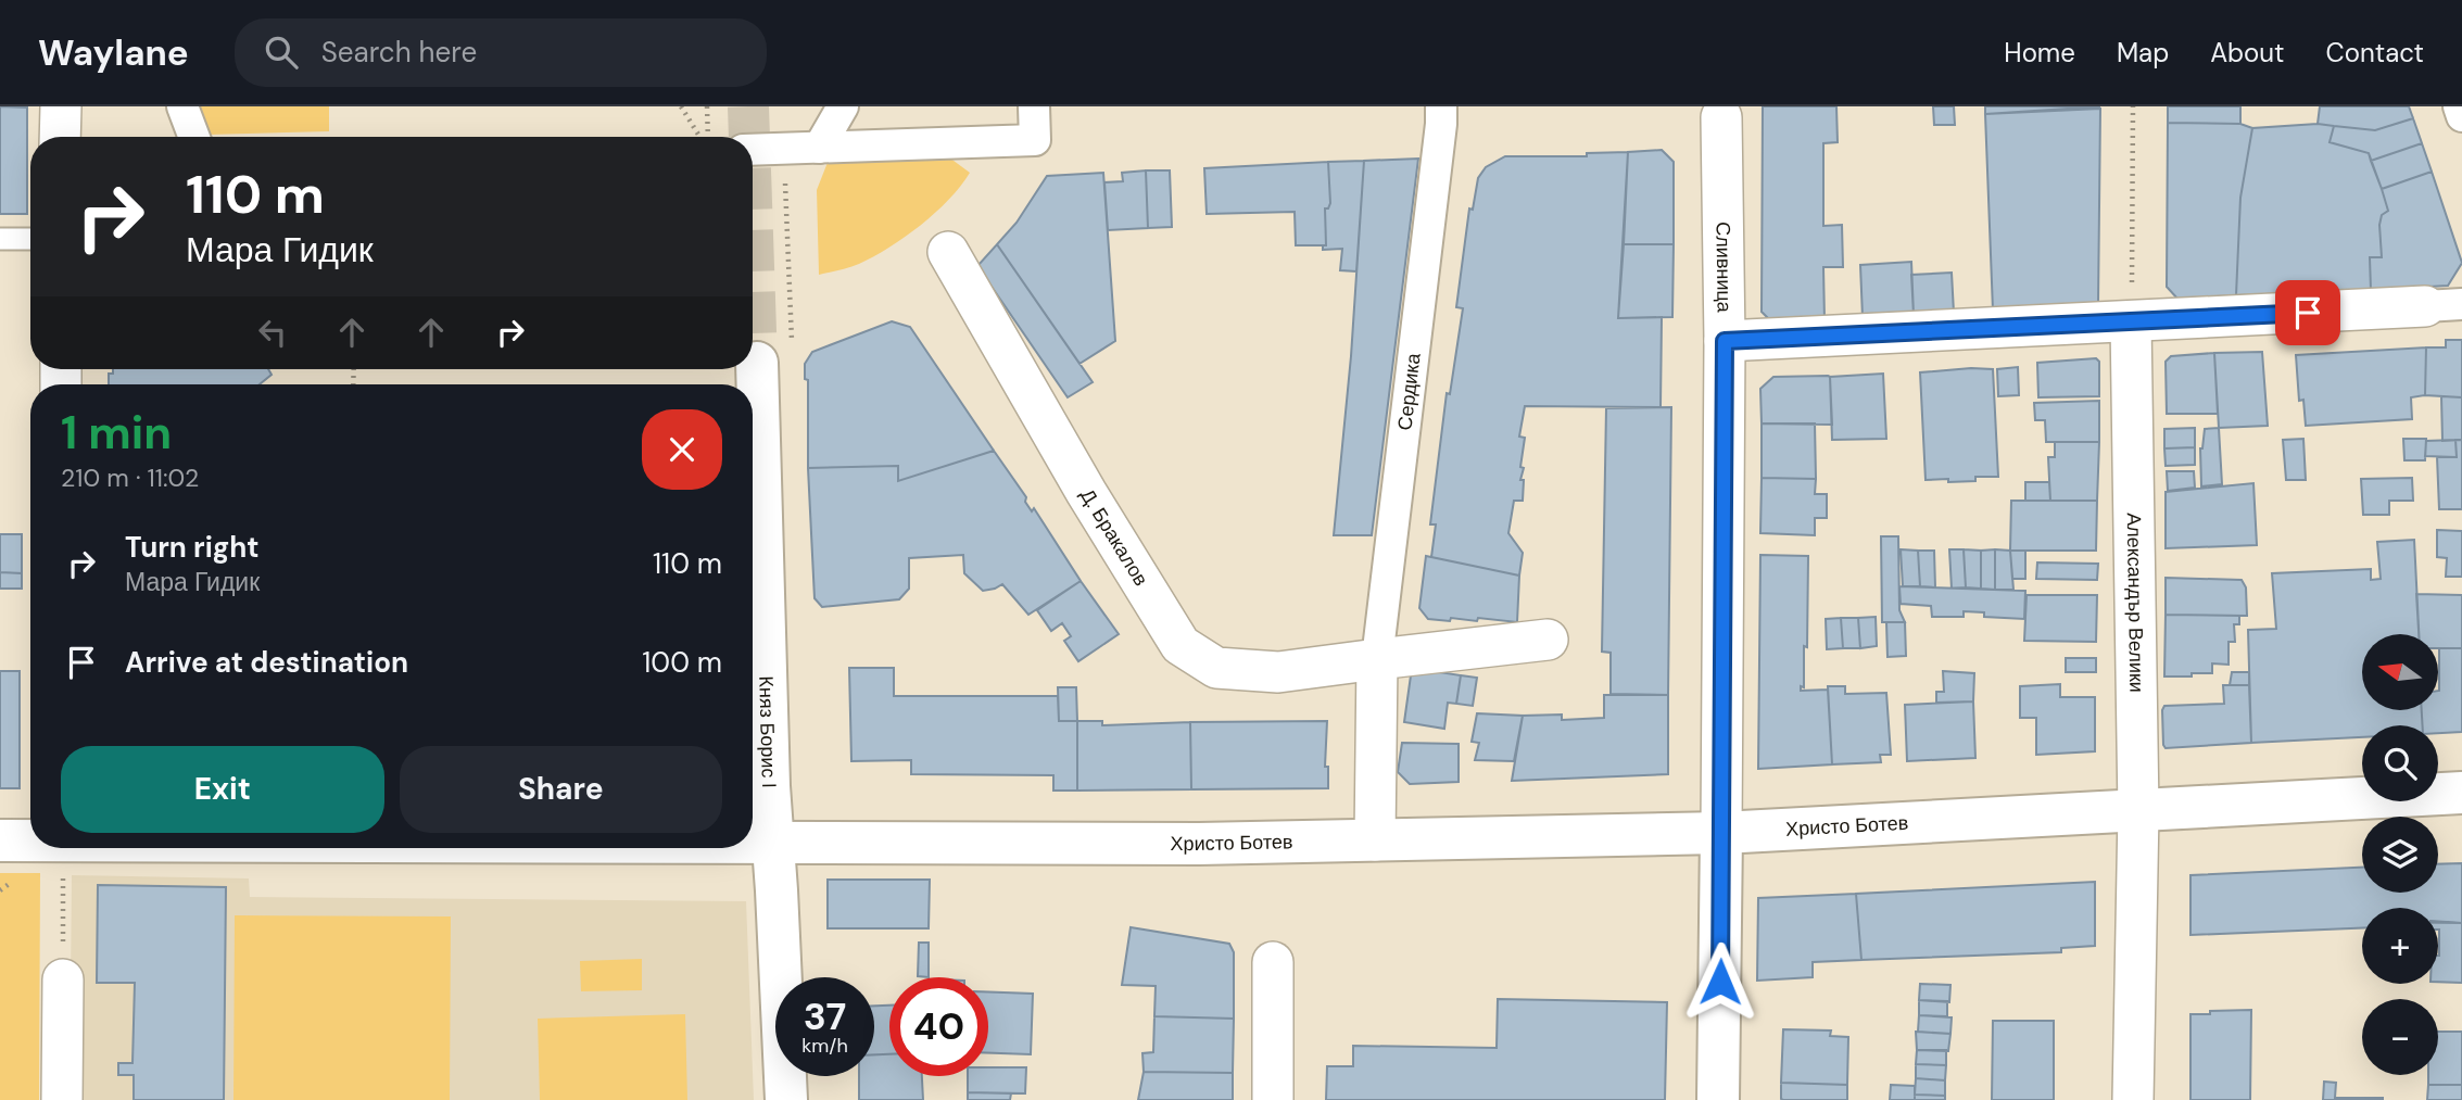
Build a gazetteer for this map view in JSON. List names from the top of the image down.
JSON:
{
  "streets": {
    "main road": ["Сливница", "Княз Борис I", "Христо Ботев"],
    "street": ["Сердика", "Д. Бракалов", "Александър Велики"]
  },
  "crossings": [
    ["Сливница", "Христо Ботев"],
    ["Сердика", "Д. Бракалов"],
    ["Сердика", "Христо Ботев"],
    ["Александър Велики", "Христо Ботев"],
    ["Княз Борис I", "Христо Ботев"]
  ],
  "north": "left",
  "page": {
    "header": "Waylane",
    "search": "Search here",
    "nav": [
      "Home",
      "Map",
      "About",
      "Contact"
    ],
    "turn": ["110 m", "Мара Гидик"],
    "heading": ["1 min", "210 m · 11:02"],
    "list": [
      {
        "name": "Turn right",
        "note": "Мара Гидик",
        "value": "110 m"
      },
      {
        "name": "Arrive at destination",
        "value": "100 m"
      }
    ],
    "map_buttons": ["+", "−"],
    "buttons": ["Exit", "Share"],
    "speed": "37 km/h",
    "limit": "40"
  }
}
